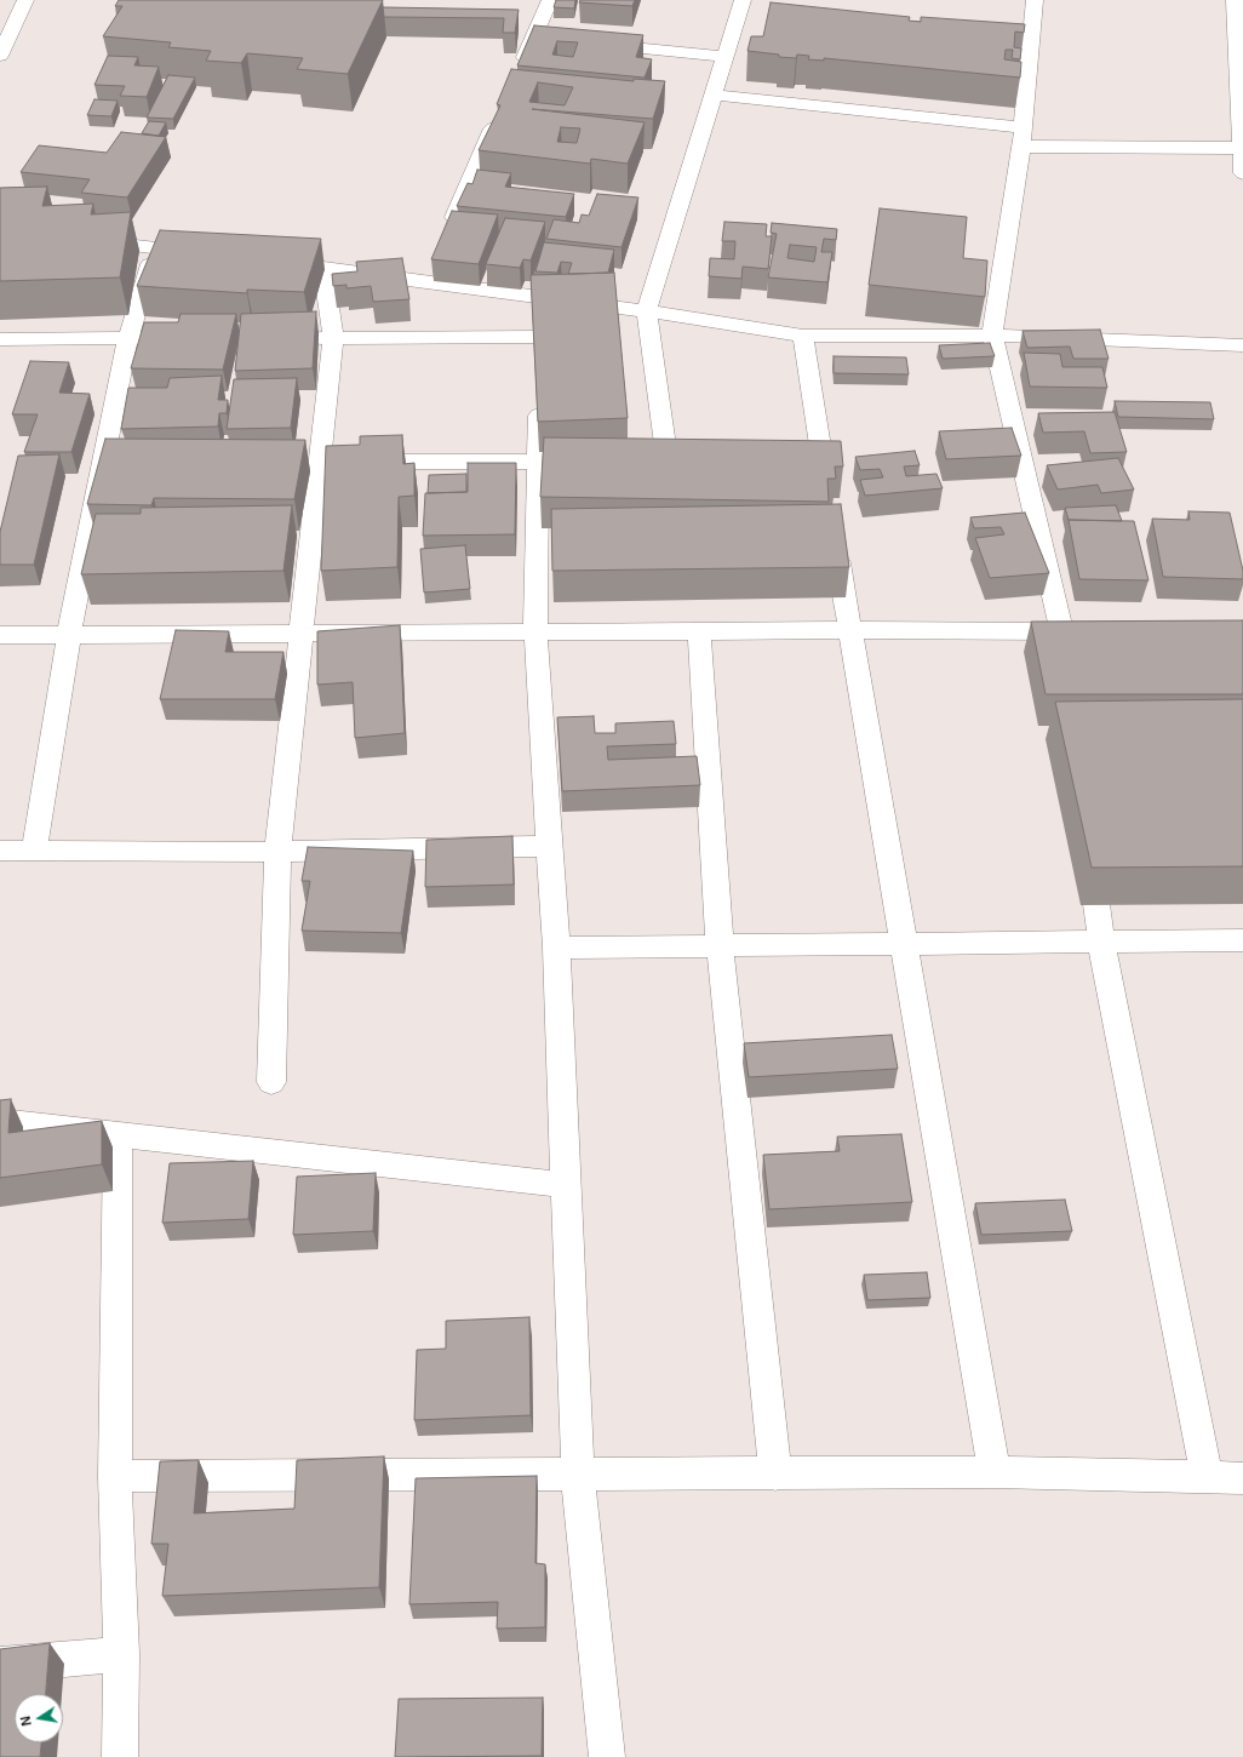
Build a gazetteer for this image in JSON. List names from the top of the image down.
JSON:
{
  "north": "left"
}
